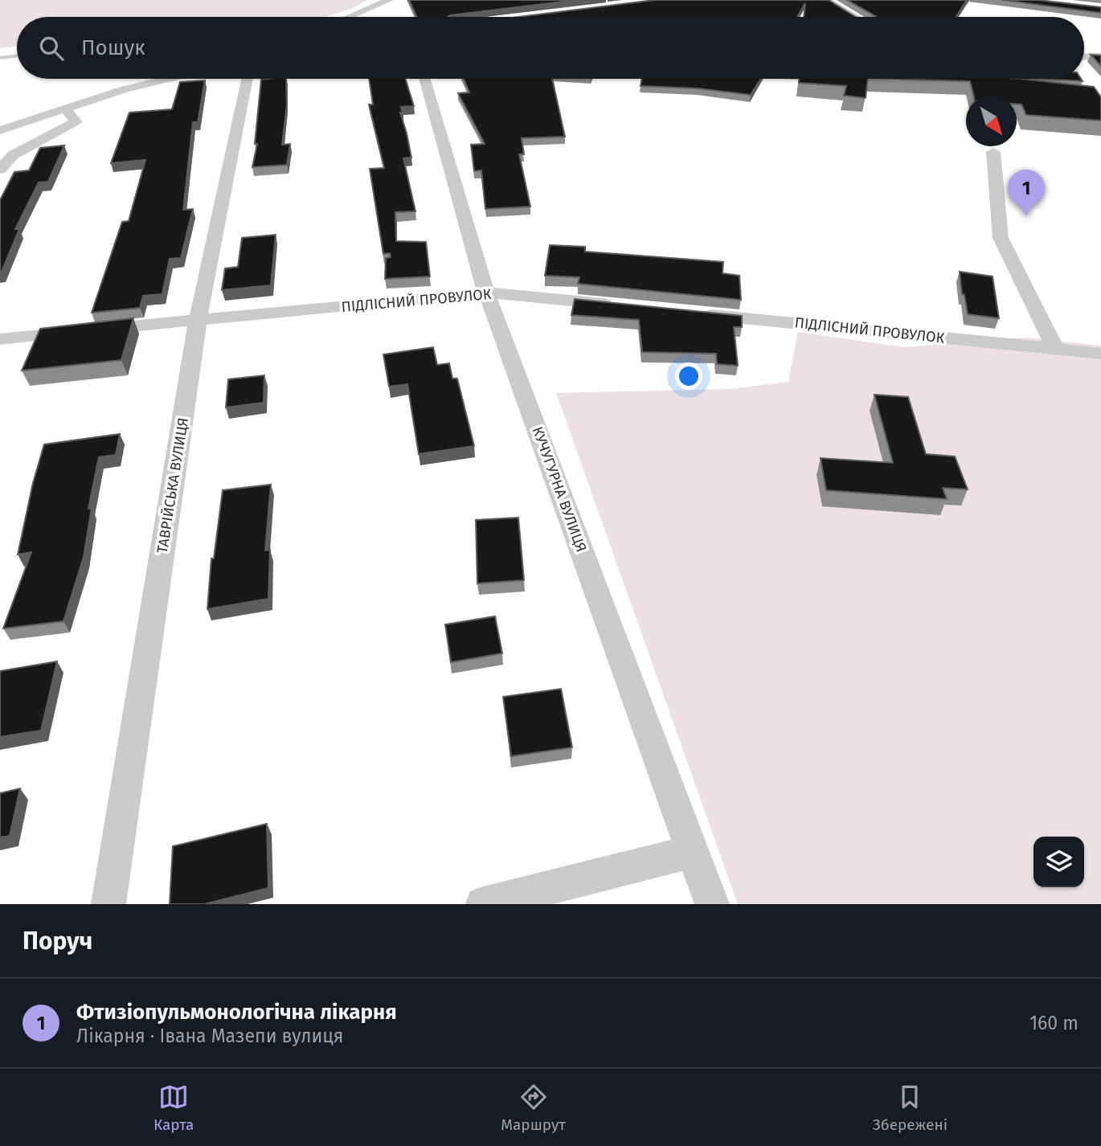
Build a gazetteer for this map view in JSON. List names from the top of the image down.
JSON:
{
  "streets": {
    "street": ["ПІДЛІСНИЙ ПРОВУЛОК", "ТАВРІЙСЬКА ВУЛИЦЯ", "КУЧУГУРНА ВУЛИЦЯ"]
  },
  "crossings": [
    ["ПІДЛІСНИЙ ПРОВУЛОК", "ТАВРІЙСЬКА ВУЛИЦЯ"],
    ["ПІДЛІСНИЙ ПРОВУЛОК", "КУЧУГУРНА ВУЛИЦЯ"]
  ],
  "north": "bottom right",
  "page": {
    "search": "Пошук",
    "pins": "1",
    "heading": "Поруч",
    "list": [
      {
        "mark": "1",
        "name": "Фтизіопульмонологічна лікарня",
        "note": "Лікарня · Івана Мазепи вулиця",
        "value": "160 m"
      }
    ],
    "nav": ["Карта", "Маршрут", "Збережені"]
  }
}
